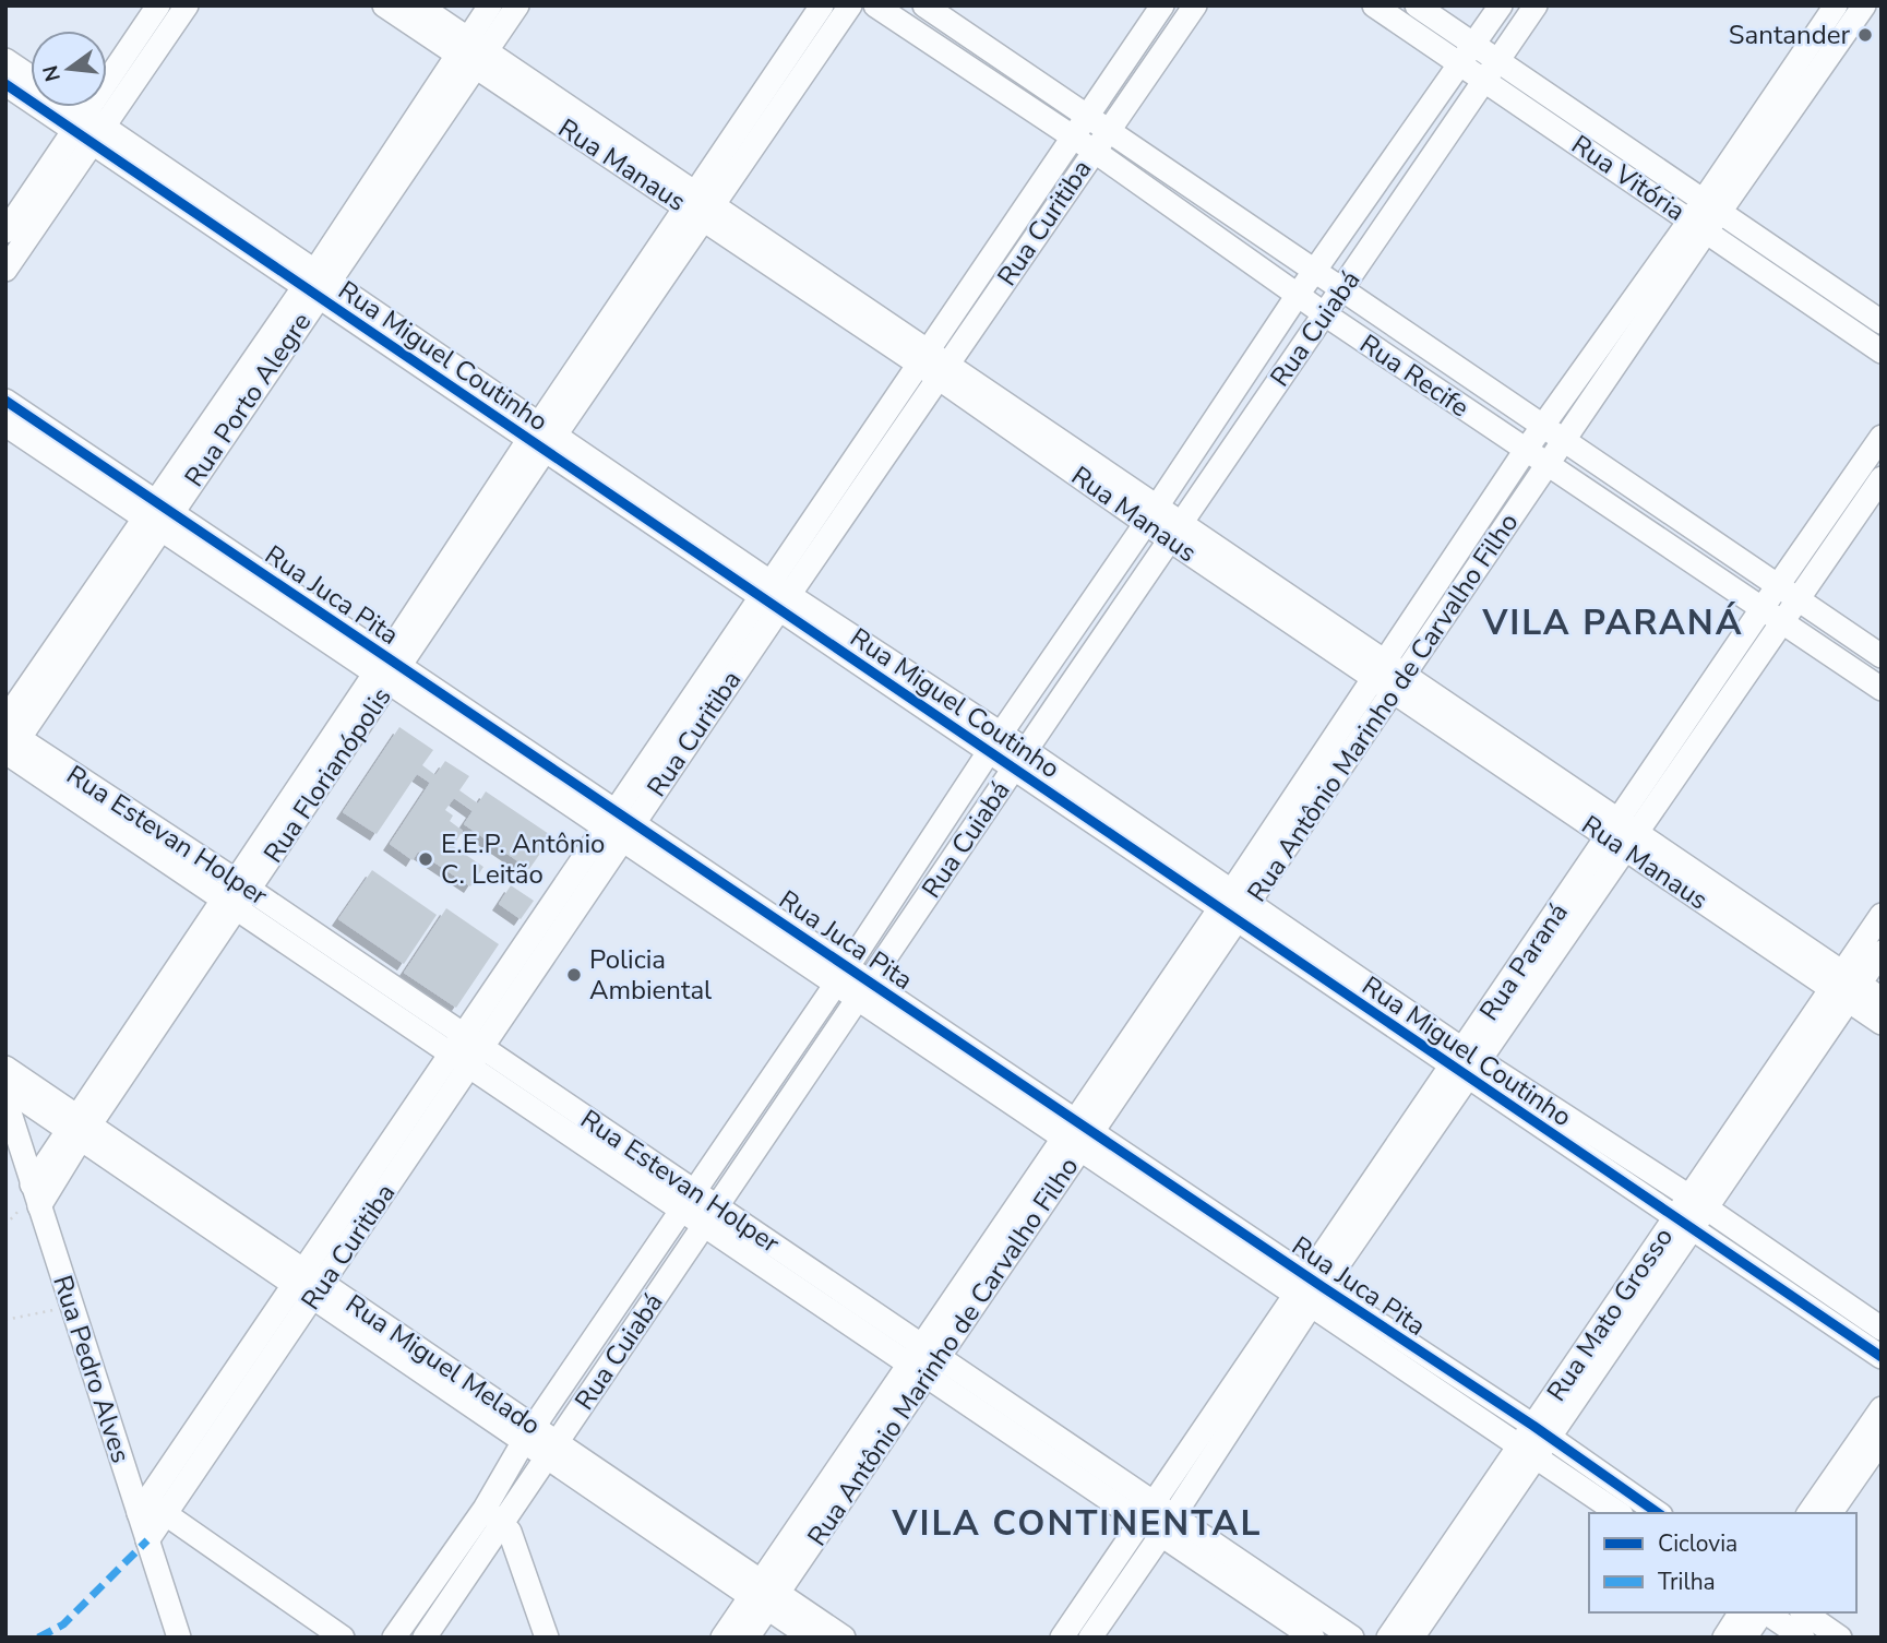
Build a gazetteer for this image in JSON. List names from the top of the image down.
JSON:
{
  "streets": {
    "street": [
      "Rua Manaus",
      "Rua Vitória",
      "Rua Curitiba",
      "Rua Cuiabá",
      "Rua Miguel Coutinho",
      "Rua Recife",
      "Rua Porto Alegre",
      "Rua Juca Pita",
      "Rua Antônio Marinho de Carvalho Filho",
      "Rua Florianópolis",
      "Rua Estevan Holper",
      "Rua Paraná",
      "Rua Mato Grosso",
      "Rua Miguel Melado",
      "Rua Pedro Alves"
    ]
  },
  "crossings": [
    ["Rua Manaus", "Rua Curitiba"],
    ["Rua Manaus", "Rua Cuiabá"],
    ["Rua Manaus", "Rua Porto Alegre"],
    ["Rua Manaus", "Rua Antônio Marinho de Carvalho Filho"],
    ["Rua Manaus", "Rua Florianópolis"],
    ["Rua Manaus", "Rua Paraná"],
    ["Rua Manaus", "Rua Mato Grosso"],
    ["Rua Vitória", "Rua Cuiabá"],
    ["Rua Vitória", "Rua Antônio Marinho de Carvalho Filho"],
    ["Rua Curitiba", "Rua Miguel Coutinho"],
    ["Rua Curitiba", "Rua Recife"],
    ["Rua Curitiba", "Rua Juca Pita"],
    ["Rua Curitiba", "Rua Estevan Holper"],
    ["Rua Curitiba", "Rua Miguel Melado"],
    ["Rua Curitiba", "Rua Pedro Alves"],
    ["Rua Cuiabá", "Rua Miguel Coutinho"],
    ["Rua Cuiabá", "Rua Recife"],
    ["Rua Cuiabá", "Rua Juca Pita"],
    ["Rua Cuiabá", "Rua Estevan Holper"],
    ["Rua Cuiabá", "Rua Miguel Melado"],
    ["Rua Miguel Coutinho", "Rua Porto Alegre"],
    ["Rua Miguel Coutinho", "Rua Antônio Marinho de Carvalho Filho"],
    ["Rua Miguel Coutinho", "Rua Florianópolis"],
    ["Rua Miguel Coutinho", "Rua Paraná"],
    ["Rua Miguel Coutinho", "Rua Mato Grosso"],
    ["Rua Recife", "Rua Antônio Marinho de Carvalho Filho"],
    ["Rua Recife", "Rua Paraná"],
    ["Rua Porto Alegre", "Rua Juca Pita"],
    ["Rua Porto Alegre", "Rua Estevan Holper"],
    ["Rua Juca Pita", "Rua Antônio Marinho de Carvalho Filho"],
    ["Rua Juca Pita", "Rua Florianópolis"],
    ["Rua Juca Pita", "Rua Paraná"],
    ["Rua Juca Pita", "Rua Mato Grosso"],
    ["Rua Antônio Marinho de Carvalho Filho", "Rua Estevan Holper"],
    ["Rua Antônio Marinho de Carvalho Filho", "Rua Miguel Melado"],
    ["Rua Florianópolis", "Rua Estevan Holper"],
    ["Rua Florianópolis", "Rua Miguel Melado"],
    ["Rua Florianópolis", "Rua Pedro Alves"],
    ["Rua Estevan Holper", "Rua Paraná"]
  ],
  "districts": ["VILA PARANÁ", "VILA CONTINENTAL"],
  "places": ["Santander", "E.E.P. Antônio C. Leitão", "Policia Ambiental"],
  "legend": ["Ciclovia", "Trilha"],
  "north": "left"
}
